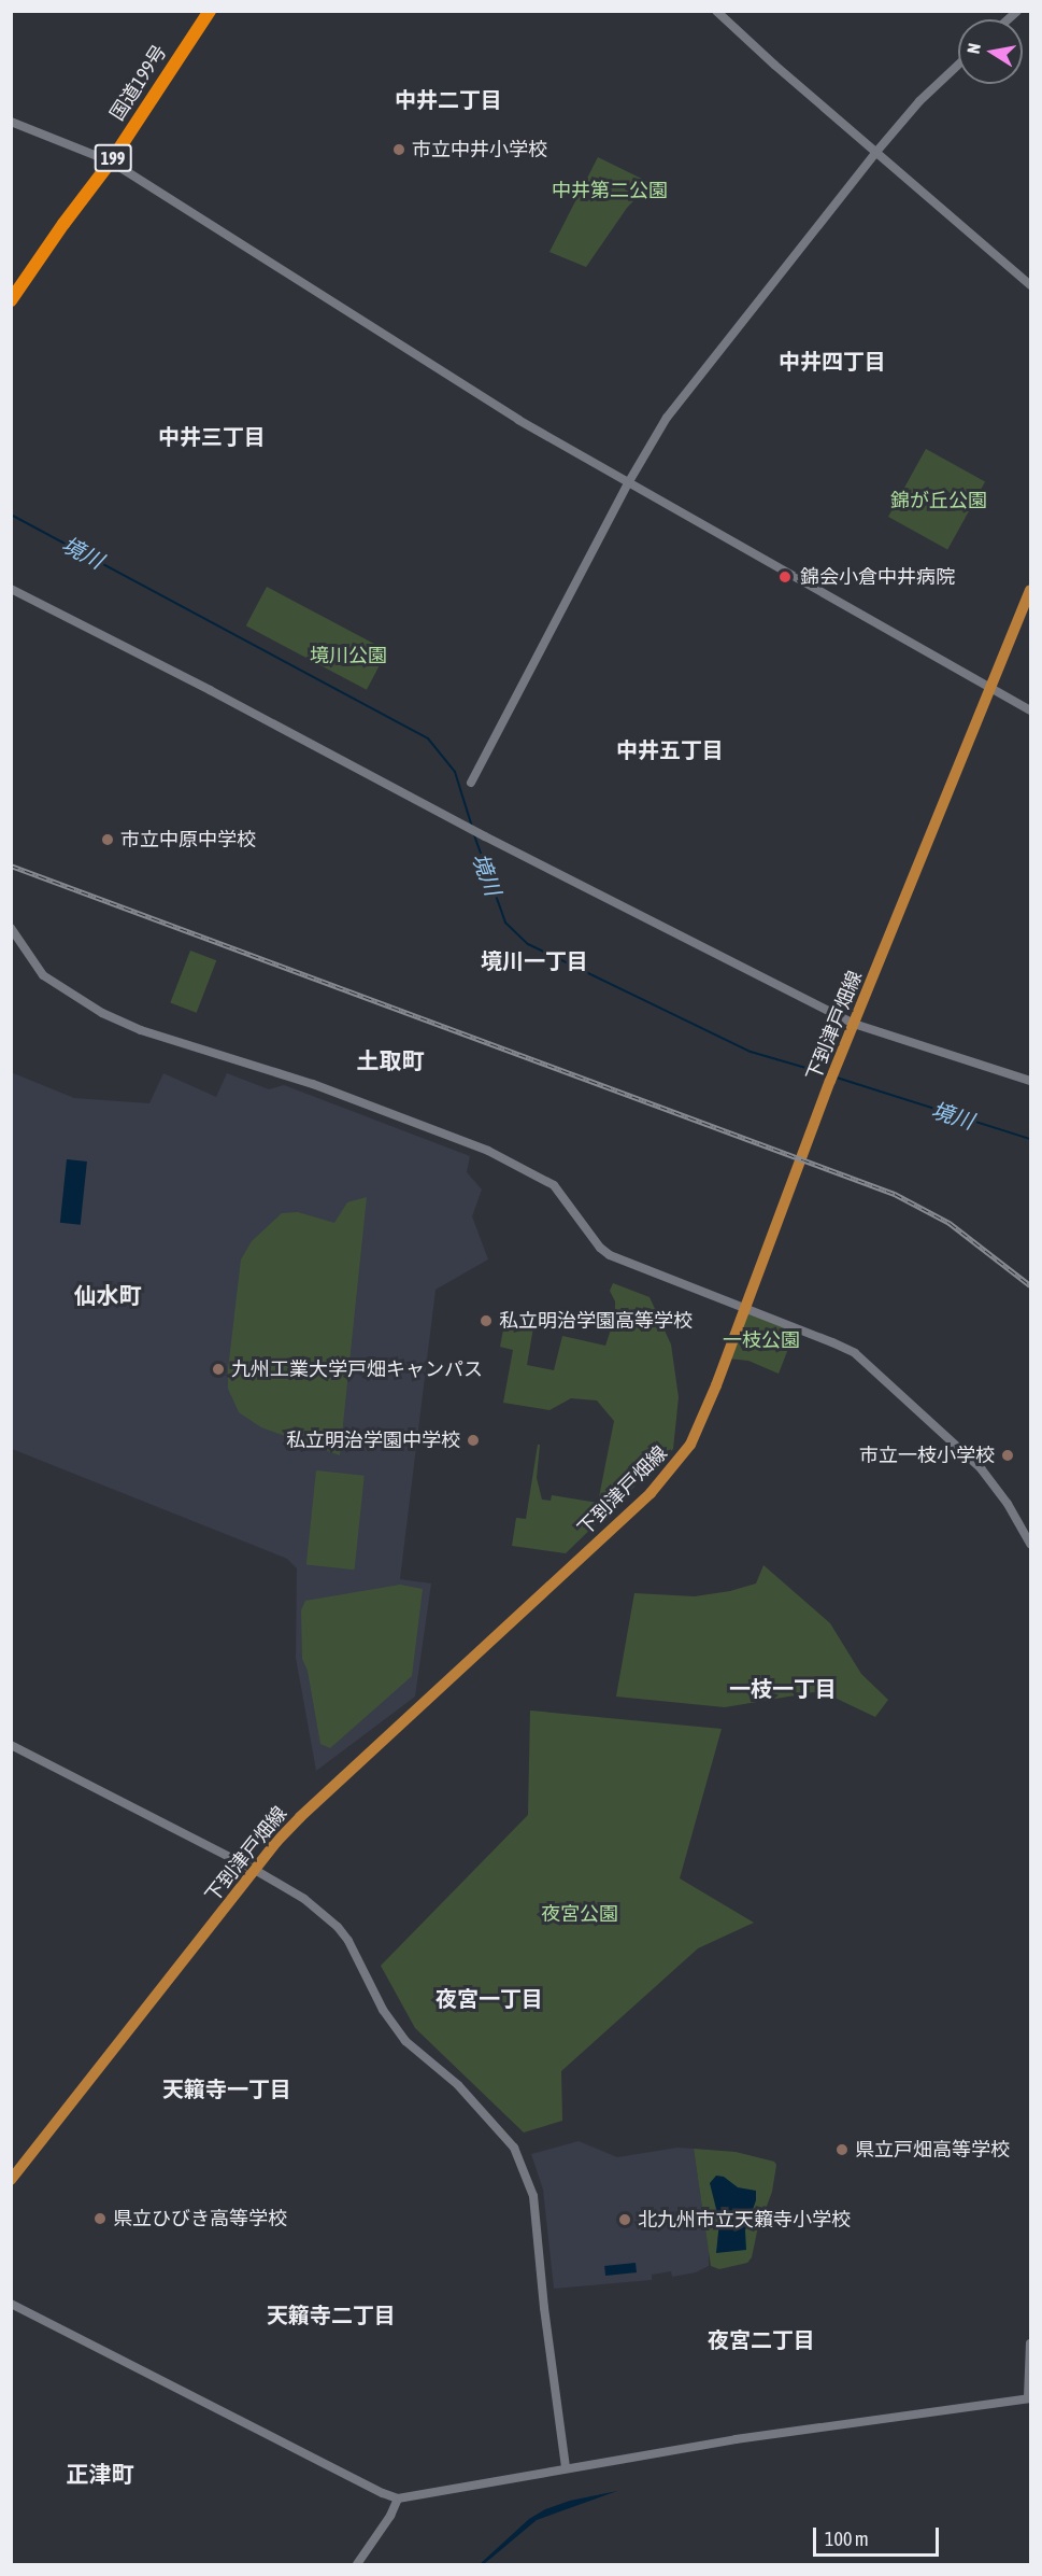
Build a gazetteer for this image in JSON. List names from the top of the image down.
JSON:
{
  "streets": {
    "highway": ["国道199号", "199"],
    "main road": ["下到津戸畑線"]
  },
  "districts": [
    "中井二丁目",
    "中井四丁目",
    "中井三丁目",
    "中井五丁目",
    "境川一丁目",
    "土取町",
    "仙水町",
    "一枝一丁目",
    "夜宮一丁目",
    "天籟寺一丁目",
    "天籟寺二丁目",
    "夜宮二丁目",
    "正津町"
  ],
  "water": ["境川"],
  "parks": [
    "中井第二公園",
    "錦が丘公園",
    "境川公園",
    "一枝公園",
    "夜宮公園"
  ],
  "places": [
    "市立中井小学校",
    "錦会小倉中井病院",
    "市立中原中学校",
    "私立明治学園高等学校",
    "九州工業大学戸畑キャンパス",
    "私立明治学園中学校",
    "市立一枝小学校",
    "県立戸畑高等学校",
    "県立ひびき高等学校",
    "北九州市立天籟寺小学校"
  ],
  "scale_bar": "100 m",
  "north": "left"
}
